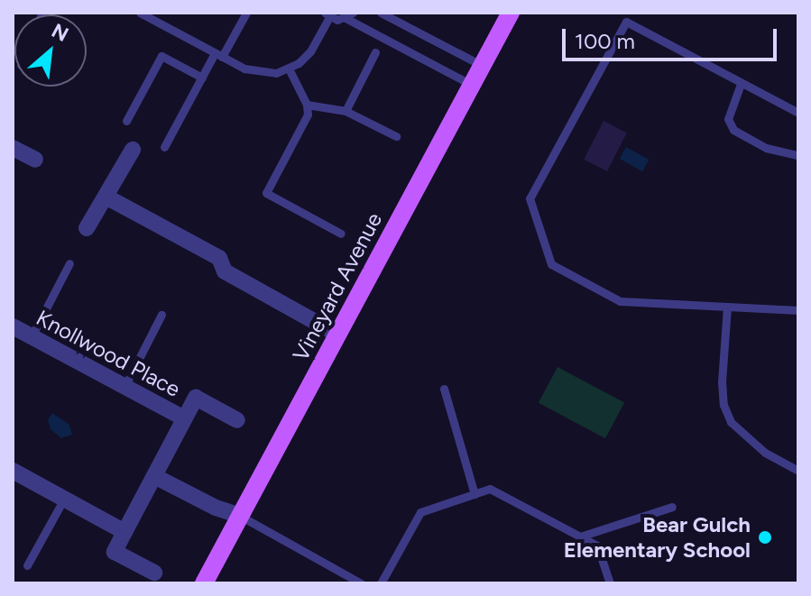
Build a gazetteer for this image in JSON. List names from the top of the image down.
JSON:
{
  "streets": {
    "main road": ["Vineyard Avenue"],
    "street": ["Knollwood Place"]
  },
  "places": ["Bear Gulch Elementary School"],
  "scale_bar": "100 m",
  "north": "top right"
}
